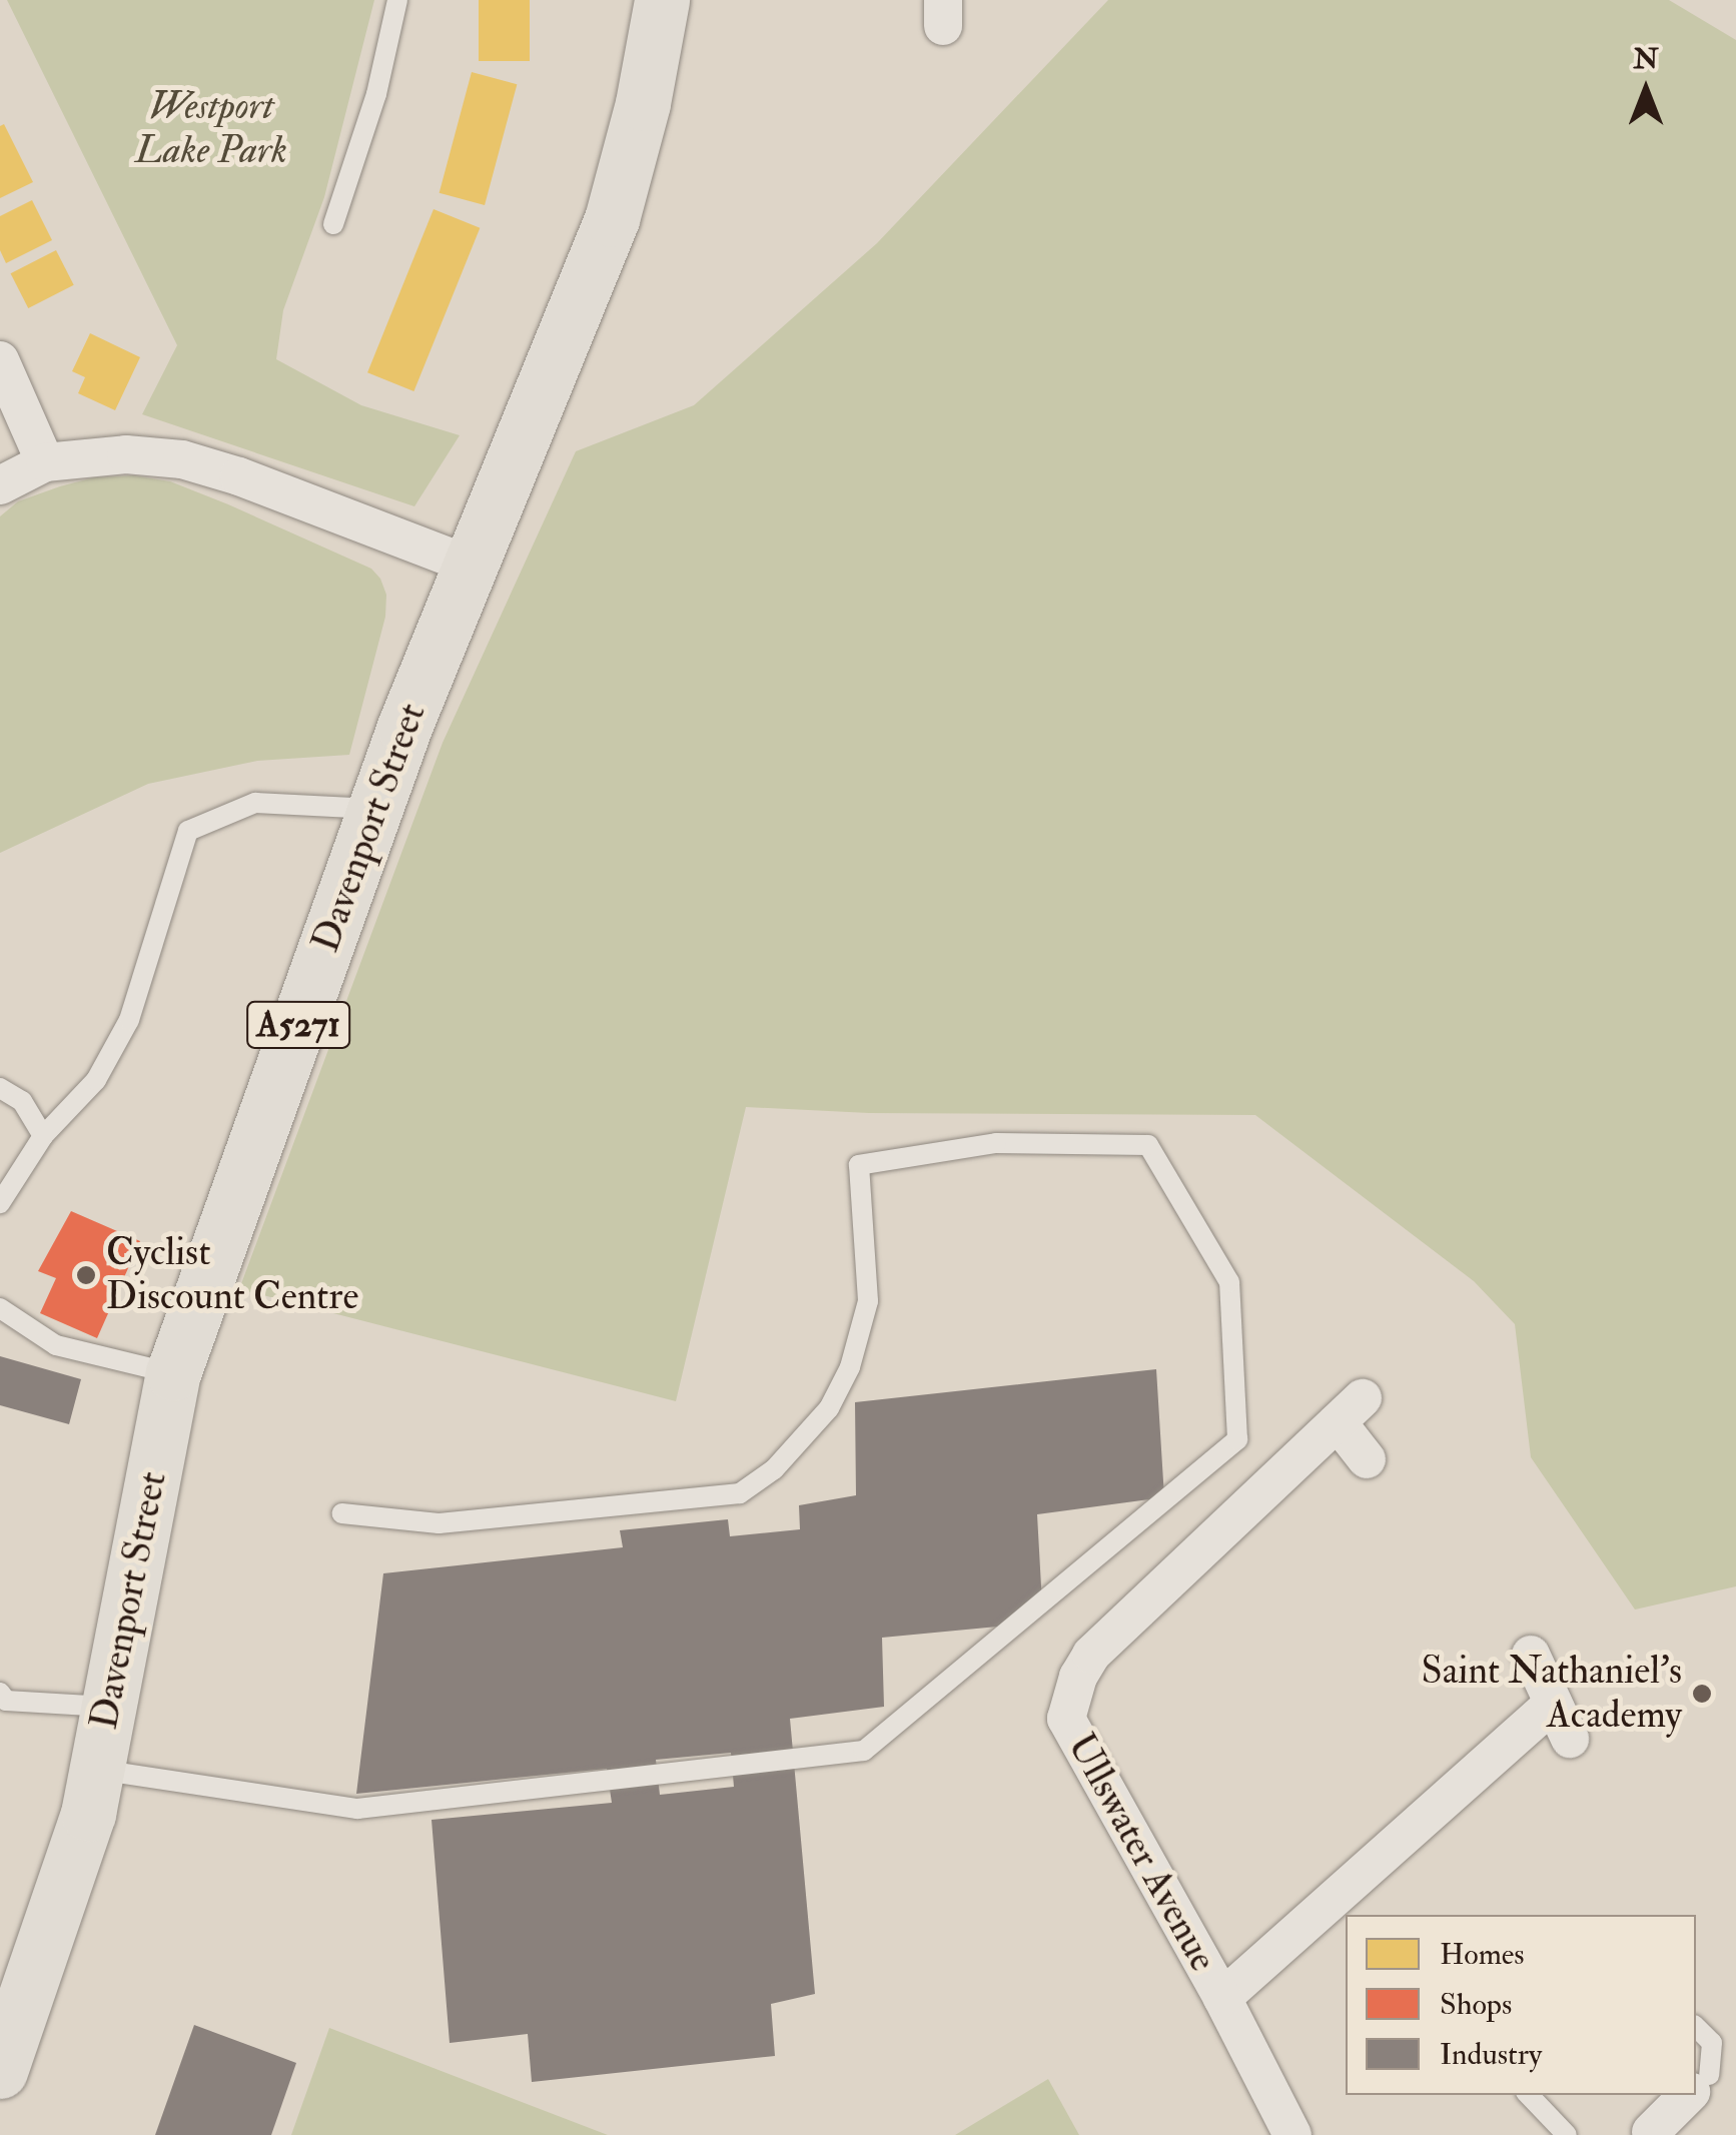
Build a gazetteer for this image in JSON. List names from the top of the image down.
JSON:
{
  "streets": {
    "main road": ["Davenport Street", "A5271"],
    "street": ["Ullswater Avenue"]
  },
  "parks": ["Westport Lake Park"],
  "places": ["Cyclist Discount Centre", "Saint Nathaniel's Academy"],
  "legend": ["Homes", "Shops", "Industry"],
  "north": "top"
}
